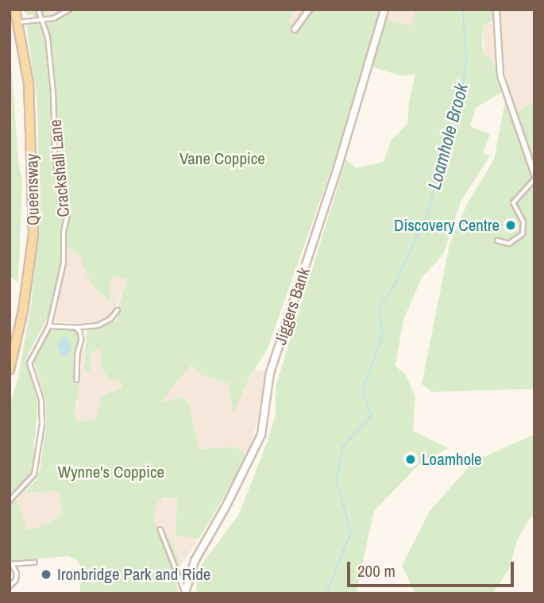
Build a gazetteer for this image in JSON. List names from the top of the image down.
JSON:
{
  "streets": {
    "main road": ["Queensway"],
    "street": ["Jiggers Bank"],
    "lane": ["Crackshall Lane"]
  },
  "water": ["Loamhole Brook"],
  "parks": ["Vane Coppice", "Wynne's Coppice"],
  "places": ["Discovery Centre", "Loamhole", "Ironbridge Park and Ride"],
  "scale_bar": "200 m"
}
